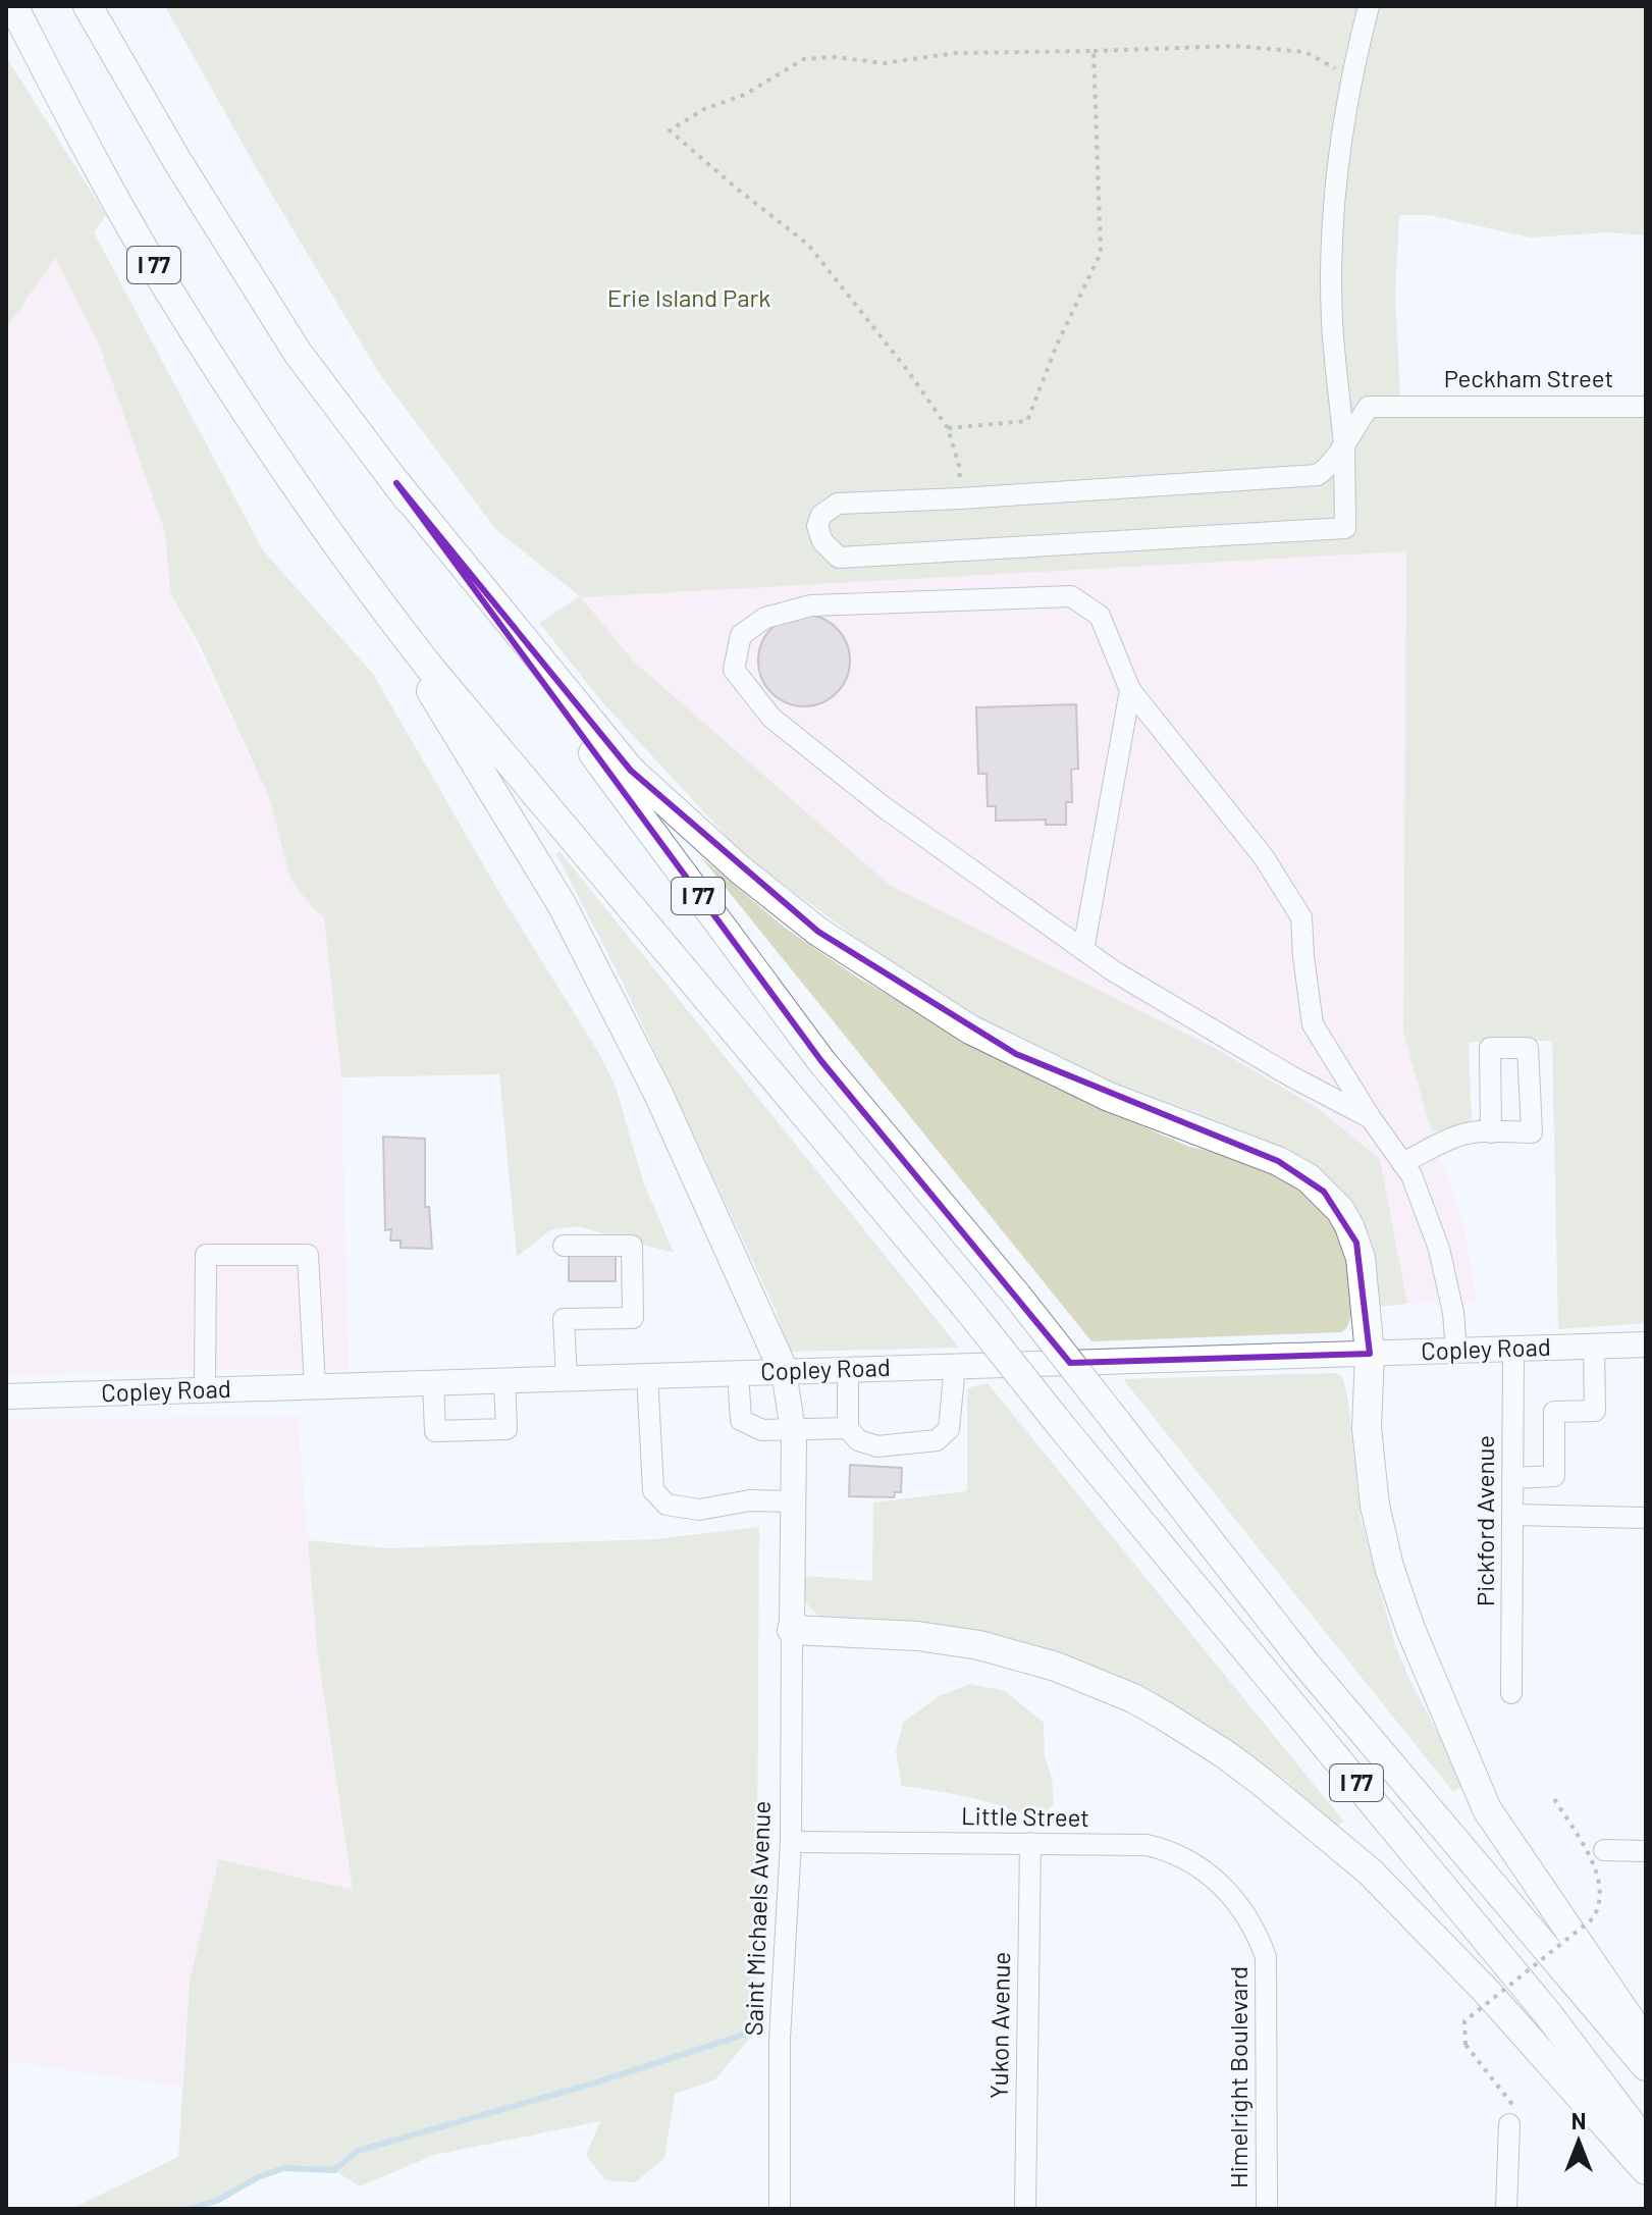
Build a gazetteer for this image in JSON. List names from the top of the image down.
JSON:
{
  "streets": {
    "highway": ["I 77"],
    "main road": ["Copley Road"],
    "street": [
      "Peckham Street",
      "Pickford Avenue",
      "Little Street",
      "Saint Michaels Avenue",
      "Yukon Avenue",
      "Himelright Boulevard"
    ]
  },
  "crossings": [
    ["Copley Road", "Pickford Avenue"],
    ["Little Street", "Saint Michaels Avenue"],
    ["Little Street", "Yukon Avenue"],
    ["Little Street", "Himelright Boulevard"]
  ],
  "parks": ["Erie Island Park"],
  "north": "top"
}
